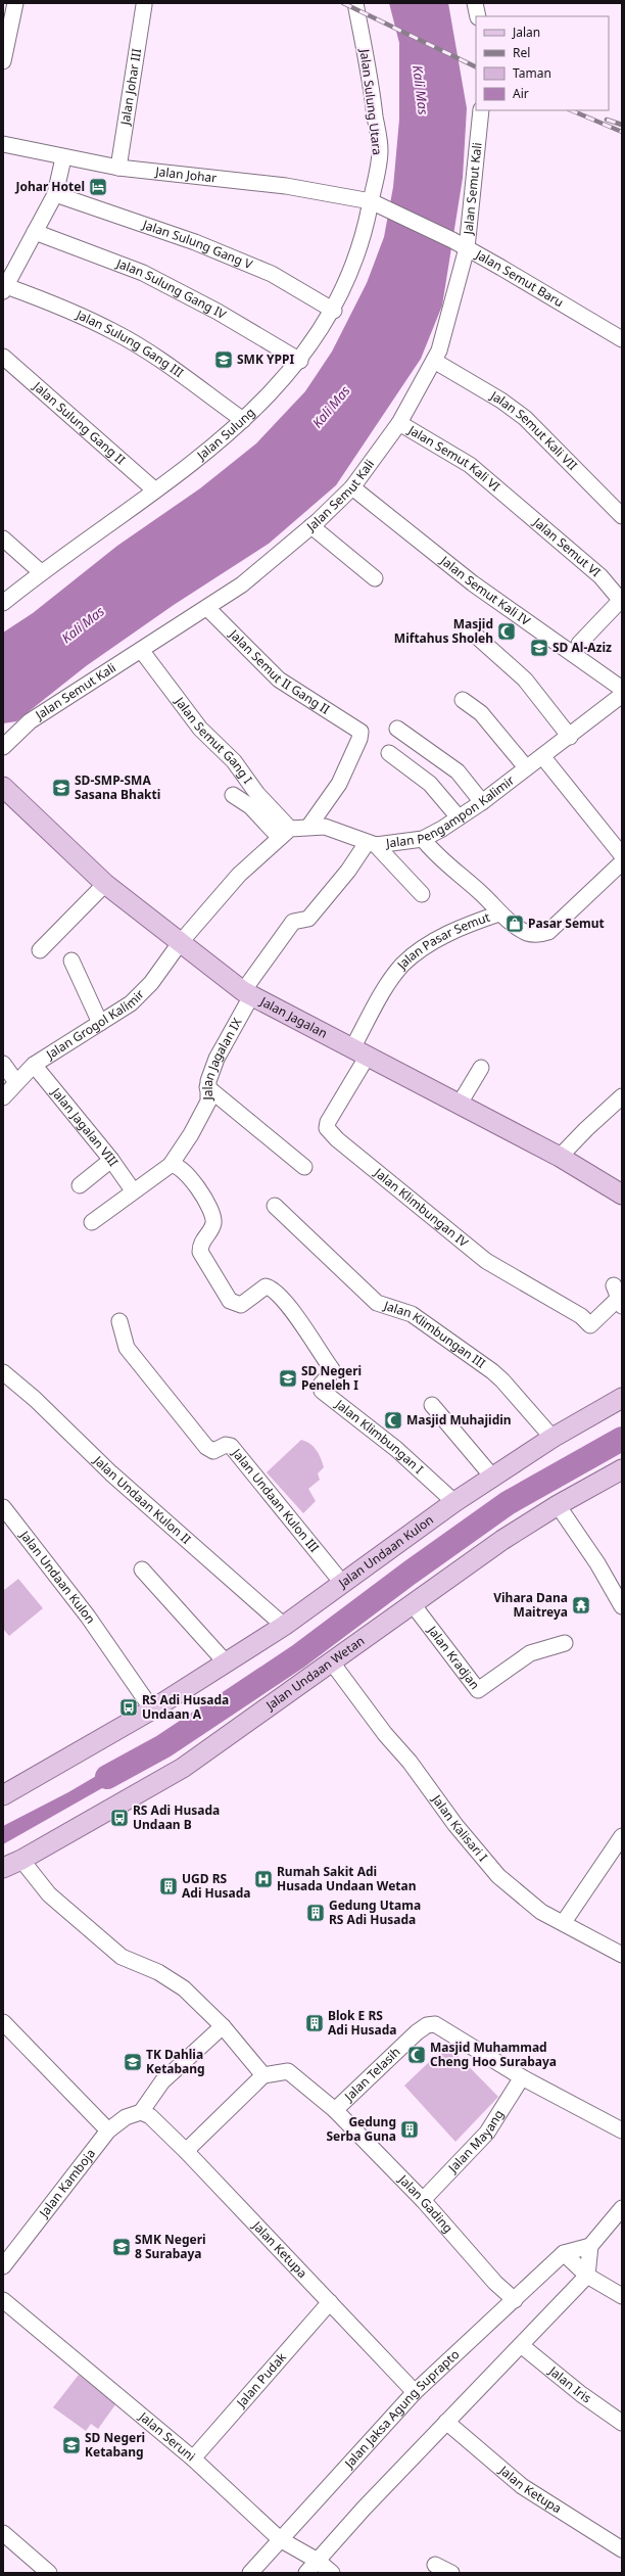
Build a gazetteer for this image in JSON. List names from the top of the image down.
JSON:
{
  "streets": {
    "main road": ["Jalan Jagalan", "Jalan Undaan Kulon", "Jalan Undaan Wetan"],
    "street": [
      "Jalan Johar III",
      "Jalan Sulung Utara",
      "Jalan Johar",
      "Jalan Semut Kali",
      "Jalan Sulung Gang V",
      "Jalan Semut Baru",
      "Jalan Sulung Gang IV",
      "Jalan Sulung Gang III",
      "Jalan Sulung Gang II",
      "Jalan Semut Kali VII",
      "Jalan Sulung",
      "Jalan Semut Kali VI",
      "Jalan Semut VI",
      "Jalan Semut Kali IV",
      "Jalan Semut II Gang II",
      "Jalan Semut Gang I",
      "Jalan Pengampon Kalimir",
      "Jalan Pasar Semut",
      "Jalan Grogol Kalimir",
      "Jalan Jagalan IX",
      "Jalan Jagalan VIII",
      "Jalan Klimbungan IV",
      "Jalan Klimbungan III",
      "Jalan Klimbungan I",
      "Jalan Undaan Kulon II",
      "Jalan Undaan Kulon III",
      "Jalan Kradjan",
      "Jalan Kalisari I",
      "Jalan Telasih",
      "Jalan Mayang",
      "Jalan Kamboja",
      "Jalan Gading",
      "Jalan Ketupa",
      "Jalan Pudak",
      "Jalan Iris",
      "Jalan Jaksa Agung Suprapto",
      "Jalan Seruni"
    ]
  },
  "crossings": [
    ["Jalan Johar III", "Jalan Johar"],
    ["Jalan Sulung Utara", "Jalan Johar"],
    ["Jalan Sulung Utara", "Jalan Semut Baru"],
    ["Jalan Sulung Utara", "Jalan Sulung"],
    ["Jalan Johar", "Jalan Semut Baru"],
    ["Jalan Johar", "Jalan Sulung"],
    ["Jalan Semut Kali", "Jalan Semut Baru"],
    ["Jalan Semut Kali", "Jalan Semut Kali VII"],
    ["Jalan Semut Kali", "Jalan Semut Kali VI"],
    ["Jalan Semut Kali", "Jalan Semut Kali IV"],
    ["Jalan Semut Kali", "Jalan Semut II Gang II"],
    ["Jalan Semut Kali", "Jalan Semut Gang I"],
    ["Jalan Sulung Gang V", "Jalan Sulung"],
    ["Jalan Semut Baru", "Jalan Sulung"],
    ["Jalan Sulung Gang IV", "Jalan Sulung"],
    ["Jalan Sulung Gang III", "Jalan Sulung"],
    ["Jalan Sulung Gang II", "Jalan Sulung"],
    ["Jalan Semut Kali VI", "Jalan Semut VI"],
    ["Jalan Semut Kali IV", "Jalan Pengampon Kalimir"],
    ["Jalan Semut II Gang II", "Jalan Pengampon Kalimir"],
    ["Jalan Semut Gang I", "Jalan Pengampon Kalimir"],
    ["Jalan Pengampon Kalimir", "Jalan Jagalan IX"],
    ["Jalan Pasar Semut", "Jalan Jagalan"],
    ["Jalan Pasar Semut", "Jalan Klimbungan IV"],
    ["Jalan Jagalan", "Jalan Grogol Kalimir"],
    ["Jalan Jagalan", "Jalan Jagalan IX"],
    ["Jalan Jagalan", "Jalan Klimbungan IV"],
    ["Jalan Grogol Kalimir", "Jalan Jagalan VIII"],
    ["Jalan Jagalan IX", "Jalan Jagalan VIII"],
    ["Jalan Jagalan IX", "Jalan Klimbungan I"],
    ["Jalan Klimbungan III", "Jalan Undaan Kulon"],
    ["Jalan Klimbungan I", "Jalan Undaan Kulon"],
    ["Jalan Undaan Kulon II", "Jalan Undaan Kulon"],
    ["Jalan Undaan Kulon III", "Jalan Undaan Kulon"],
    ["Jalan Kradjan", "Jalan Undaan Wetan"],
    ["Jalan Undaan Wetan", "Jalan Kalisari I"],
    ["Jalan Telasih", "Jalan Mayang"],
    ["Jalan Telasih", "Jalan Gading"],
    ["Jalan Mayang", "Jalan Gading"],
    ["Jalan Kamboja", "Jalan Ketupa"],
    ["Jalan Gading", "Jalan Jaksa Agung Suprapto"],
    ["Jalan Ketupa", "Jalan Pudak"],
    ["Jalan Ketupa", "Jalan Jaksa Agung Suprapto"],
    ["Jalan Pudak", "Jalan Seruni"],
    ["Jalan Jaksa Agung Suprapto", "Jalan Seruni"]
  ],
  "water": ["Kali Mas"],
  "places": {
    "hotel": ["Johar Hotel"],
    "school or university": [
      "SMK YPPI",
      "SD Al-Aziz",
      "SD-SMP-SMA Sasana Bhakti",
      "SD Negeri Peneleh I",
      "TK Dahlia Ketabang",
      "SMK Negeri 8 Surabaya",
      "SD Negeri Ketabang"
    ],
    "mosque": ["Masjid Miftahus Sholeh", "Masjid Muhajidin", "Masjid Muhammad Cheng Hoo Surabaya"],
    "shop": ["Pasar Semut"],
    "temple": ["Vihara Dana Maitreya"],
    "bus stop": ["RS Adi Husada Undaan A", "RS Adi Husada Undaan B"],
    "hospital": ["Rumah Sakit Adi Husada Undaan Wetan"],
    "building": [
      "UGD RS Adi Husada",
      "Gedung Utama RS Adi Husada",
      "Blok E RS Adi Husada",
      "Gedung Serba Guna"
    ]
  },
  "legend": [
    "Jalan",
    "Rel",
    "Taman",
    "Air"
  ]
}
